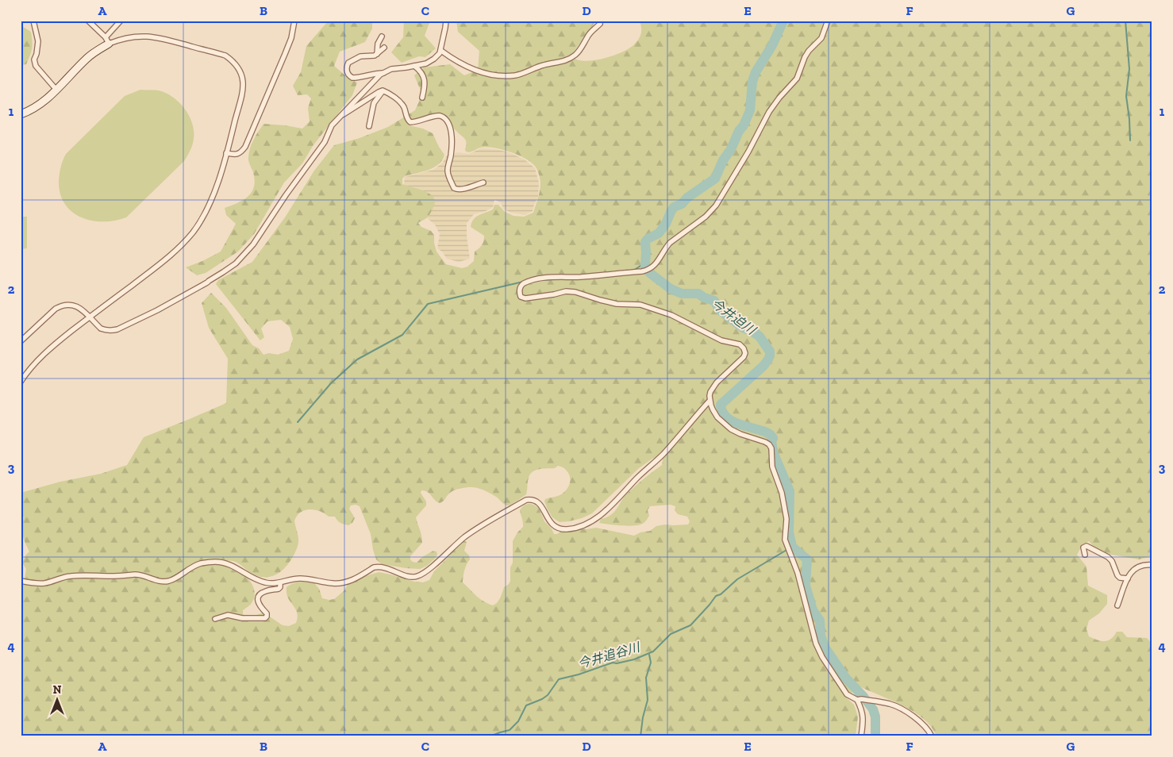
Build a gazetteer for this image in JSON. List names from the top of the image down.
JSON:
{
  "water": ["今井迫川", "今井追谷川"],
  "north": "top",
  "grid": {
    "columns": [
      "A",
      "B",
      "C",
      "D",
      "E",
      "F",
      "G"
    ],
    "rows": [
      "1",
      "2",
      "3",
      "4"
    ]
  }
}
